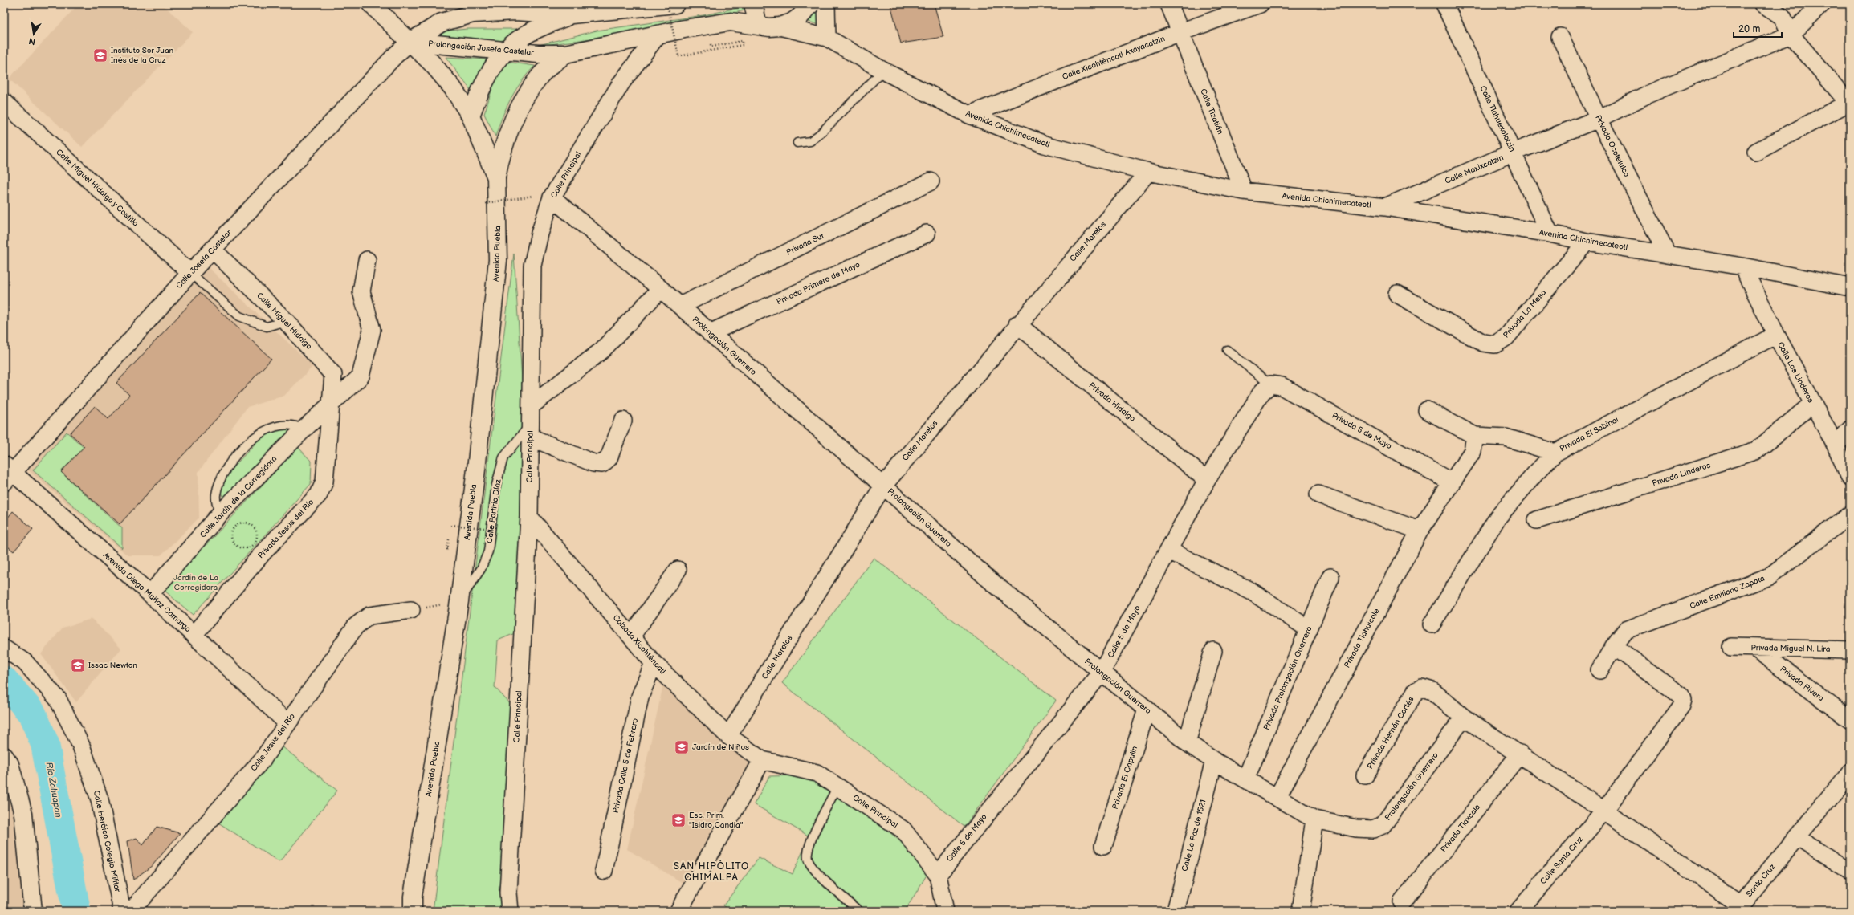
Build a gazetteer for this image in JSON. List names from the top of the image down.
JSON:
{
  "streets": {
    "main road": ["Prolongación Josefa Castelar", "Avenida Puebla"],
    "street": [
      "Calle Xicohténcatl Axayacatzin",
      "Calle Tizatlán",
      "Calle Tlahuexolotzin",
      "Avenida Chichimecateotl",
      "Privada Ocotelulco",
      "Calle Maxixcatzin",
      "Calle Principal",
      "Calle Miguel Hidalgo y Costilla",
      "Calle Morelos",
      "Privada Sur",
      "Calle Josefa Castelar",
      "Privada Primero de Mayo",
      "Privada La Mesa",
      "Calle Miguel Hidalgo",
      "Prolongación Guerrero",
      "Calle Los Linderos",
      "Privada Hidalgo",
      "Privada 5 de Mayo",
      "Privada El Sabinal",
      "Privada Linderos",
      "Calle Jardín de la Corregidora",
      "Privada Jesús del Río",
      "Avenida Diego Muñoz Camargo",
      "Calle Emiliano Zapata",
      "Calle 5 de Mayo",
      "Privada Tlahuicole",
      "Calzada Xicohténcatl",
      "Privada Miguel N. Lira",
      "Privada Prolongación Guerrero",
      "Privada Rivera",
      "Privada Hernán Cortés",
      "Calle Jesús del Río",
      "Privada Calle 5 de Febrero",
      "Privada El Capulín",
      "Privada Tlaxcala",
      "Calle La Paz de 1521",
      "Calle Heróico Colegio Militar",
      "Calle Santa Cruz",
      "Santa Cruz"
    ],
    "lane": ["Calle Porfirio Díaz"]
  },
  "crossings": [
    ["Prolongación Josefa Castelar", "Avenida Chichimecateotl"],
    ["Prolongación Josefa Castelar", "Calle Principal"],
    ["Prolongación Josefa Castelar", "Avenida Puebla"],
    ["Prolongación Josefa Castelar", "Calle Josefa Castelar"],
    ["Calle Xicohténcatl Axayacatzin", "Calle Tizatlán"],
    ["Calle Xicohténcatl Axayacatzin", "Avenida Chichimecateotl"],
    ["Calle Tizatlán", "Avenida Chichimecateotl"],
    ["Calle Tlahuexolotzin", "Avenida Chichimecateotl"],
    ["Calle Tlahuexolotzin", "Calle Maxixcatzin"],
    ["Avenida Chichimecateotl", "Privada Ocotelulco"],
    ["Avenida Chichimecateotl", "Calle Maxixcatzin"],
    ["Avenida Chichimecateotl", "Calle Morelos"],
    ["Avenida Chichimecateotl", "Privada La Mesa"],
    ["Avenida Chichimecateotl", "Calle Los Linderos"],
    ["Privada Ocotelulco", "Calle Maxixcatzin"],
    ["Calle Principal", "Prolongación Guerrero"],
    ["Calle Principal", "Calle Porfirio Díaz"],
    ["Calle Principal", "Calle 5 de Mayo"],
    ["Calle Principal", "Calzada Xicohténcatl"],
    ["Calle Miguel Hidalgo y Costilla", "Calle Josefa Castelar"],
    ["Calle Morelos", "Prolongación Guerrero"],
    ["Calle Morelos", "Privada Hidalgo"],
    ["Calle Morelos", "Calzada Xicohténcatl"],
    ["Privada Sur", "Prolongación Guerrero"],
    ["Avenida Puebla", "Calle Josefa Castelar"],
    ["Avenida Puebla", "Calle Porfirio Díaz"],
    ["Calle Josefa Castelar", "Calle Miguel Hidalgo"],
    ["Calle Josefa Castelar", "Avenida Diego Muñoz Camargo"],
    ["Privada Primero de Mayo", "Prolongación Guerrero"],
    ["Calle Miguel Hidalgo", "Calle Jardín de la Corregidora"],
    ["Calle Miguel Hidalgo", "Privada Jesús del Río"],
    ["Prolongación Guerrero", "Calle 5 de Mayo"],
    ["Prolongación Guerrero", "Privada Tlahuicole"],
    ["Prolongación Guerrero", "Privada Prolongación Guerrero"],
    ["Prolongación Guerrero", "Privada Hernán Cortés"],
    ["Prolongación Guerrero", "Privada El Capulín"],
    ["Prolongación Guerrero", "Calle La Paz de 1521"],
    ["Calle Los Linderos", "Privada El Sabinal"],
    ["Calle Los Linderos", "Privada Linderos"],
    ["Privada Hidalgo", "Calle 5 de Mayo"],
    ["Privada 5 de Mayo", "Calle 5 de Mayo"],
    ["Privada 5 de Mayo", "Privada Tlahuicole"],
    ["Calle Jardín de la Corregidora", "Privada Jesús del Río"],
    ["Calle Jardín de la Corregidora", "Avenida Diego Muñoz Camargo"],
    ["Privada Jesús del Río", "Avenida Diego Muñoz Camargo"],
    ["Avenida Diego Muñoz Camargo", "Calle Jesús del Río"],
    ["Calzada Xicohténcatl", "Privada Calle 5 de Febrero"],
    ["Privada Miguel N. Lira", "Privada Rivera"],
    ["Calle Santa Cruz", "Santa Cruz"]
  ],
  "districts": ["SAN HIPÓLITO CHIMALPA"],
  "water": ["Río Zahuapan"],
  "parks": ["Jardín de La Corregidora"],
  "places": {
    "school or university": [
      "Instituto Sor Juan Inés de la Cruz",
      "Issac Newton",
      "Jardín de Niños",
      "Esc. Prim. \"Isidro Candia\""
    ]
  },
  "scale_bar": "20 m",
  "north": "bottom"
}
